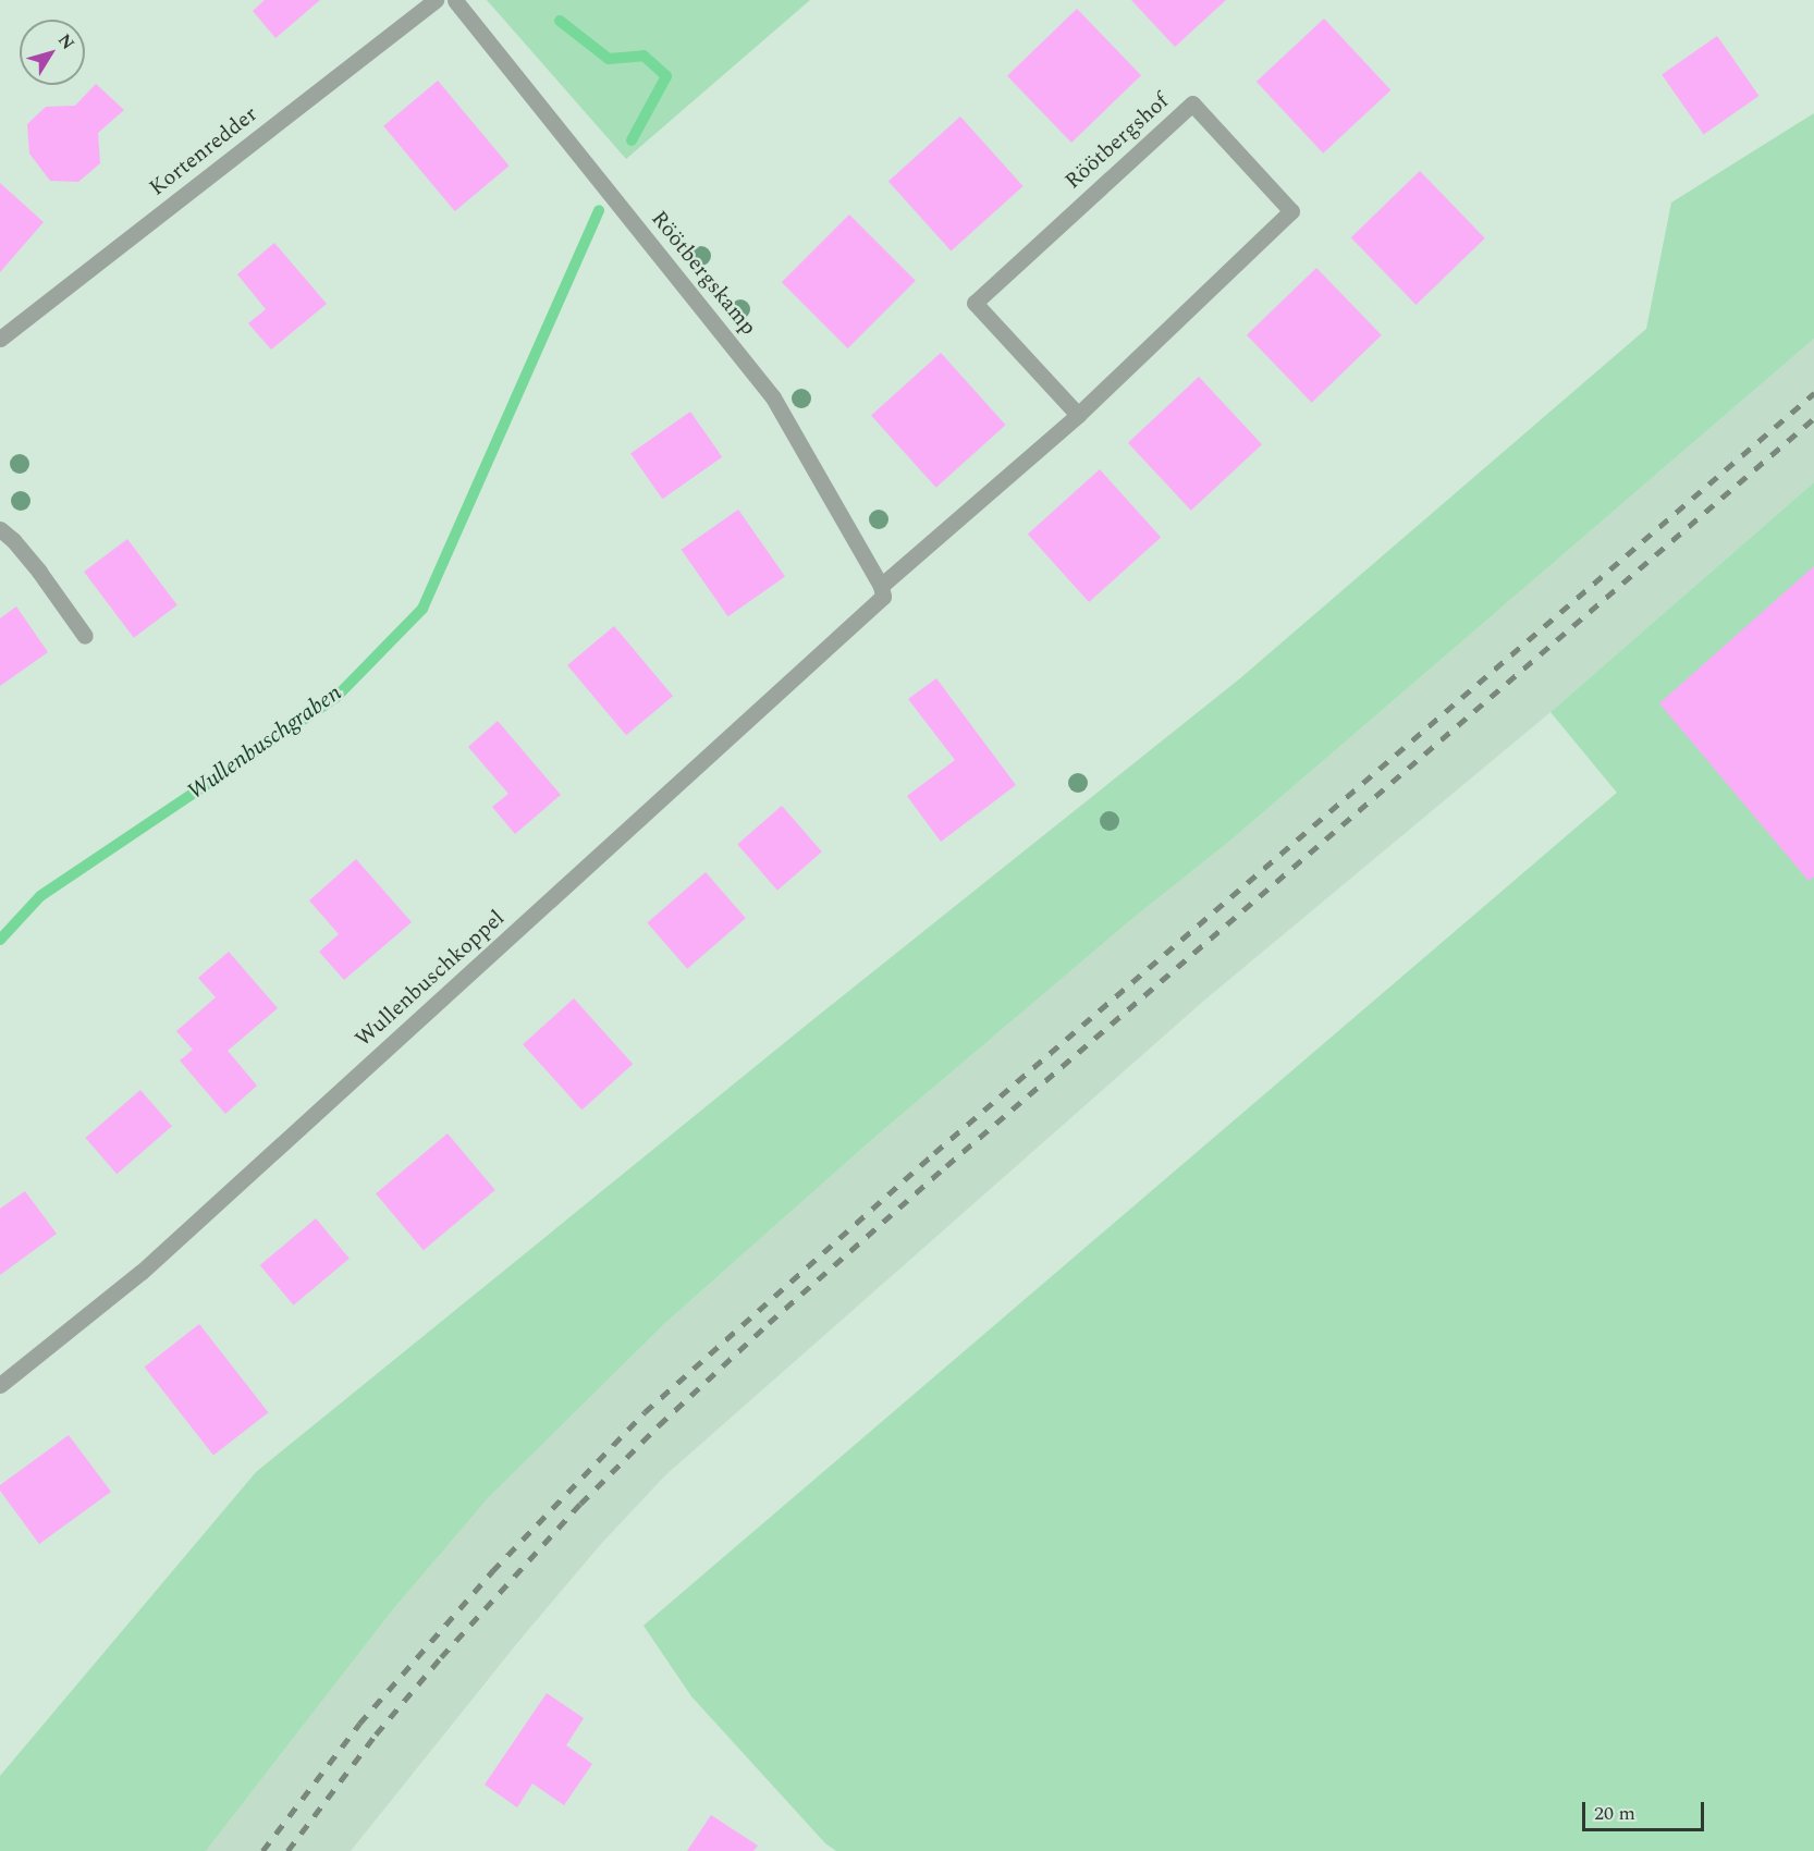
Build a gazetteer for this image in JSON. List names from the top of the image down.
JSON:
{
  "streets": {
    "street": [
      "Röötbergshof",
      "Kortenredder",
      "Röötbergskamp",
      "Wullenbuschkoppel"
    ]
  },
  "crossings": [
    ["Röötbergshof", "Röötbergskamp"],
    ["Röötbergshof", "Wullenbuschkoppel"],
    ["Röötbergskamp", "Wullenbuschkoppel"]
  ],
  "water": ["Wullenbuschgraben"],
  "scale_bar": "20 m",
  "north": "top right"
}
